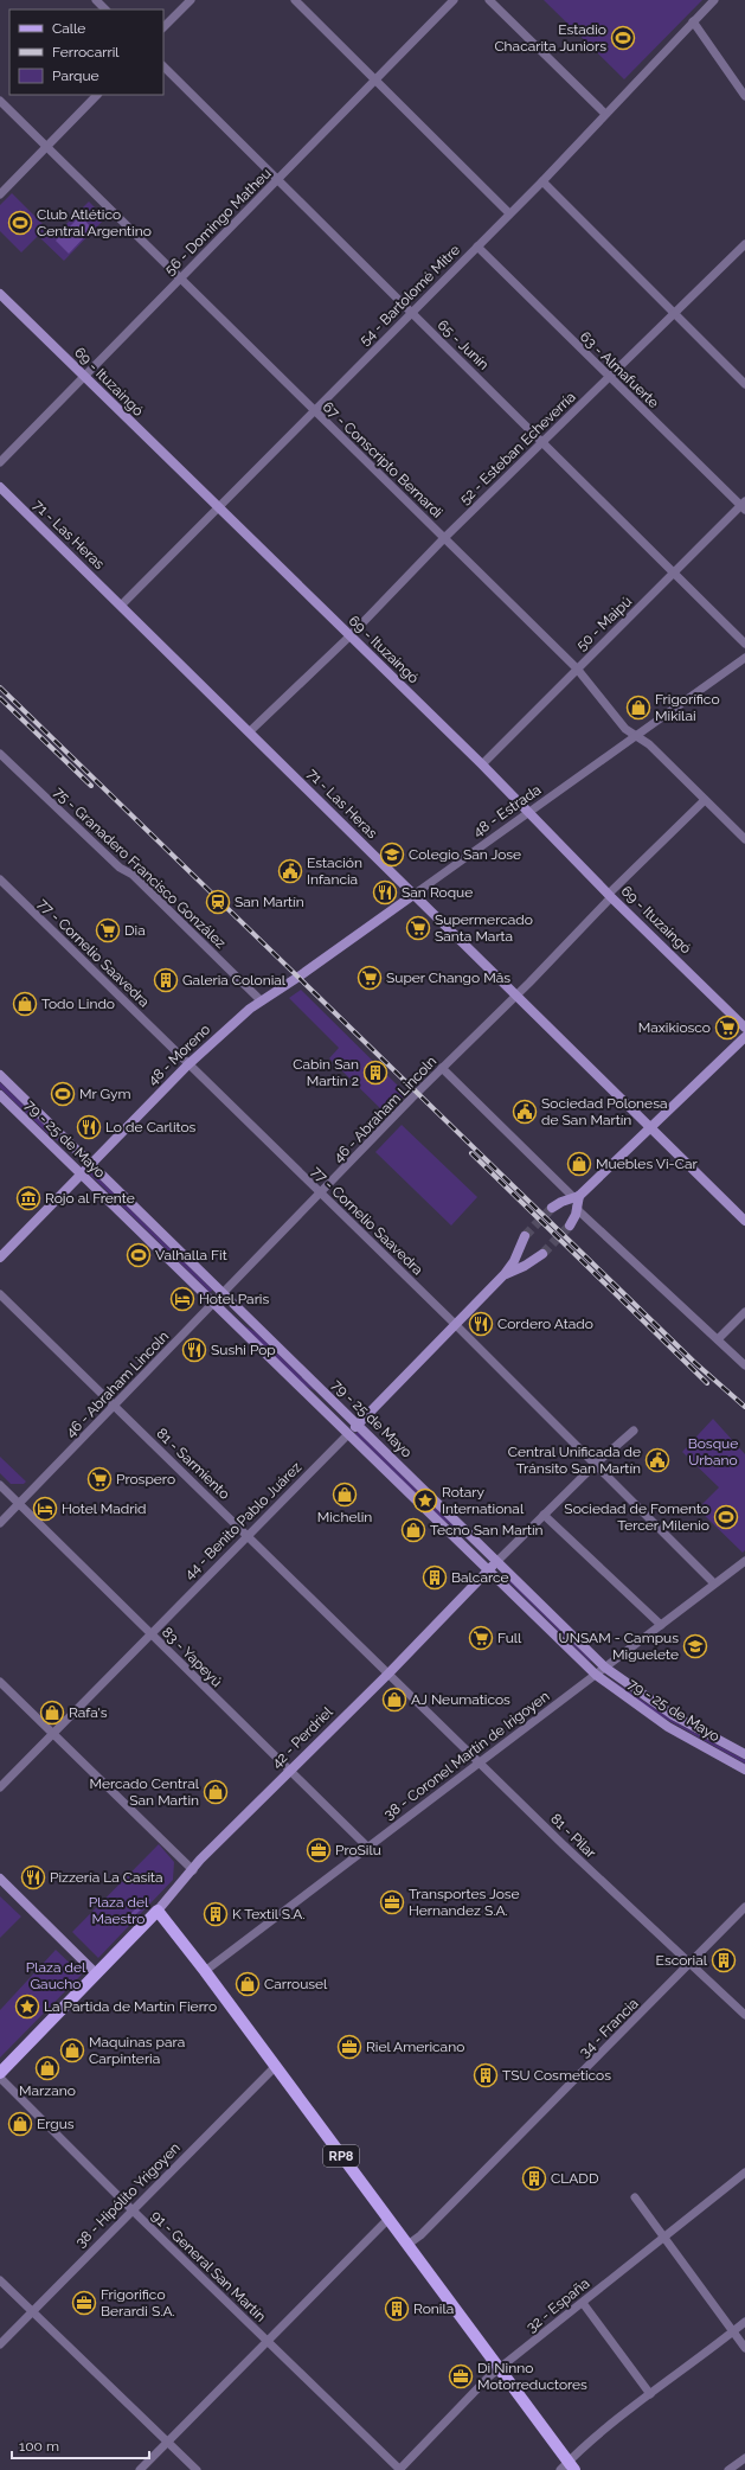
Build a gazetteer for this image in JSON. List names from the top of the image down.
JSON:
{
  "streets": {
    "main road": ["42 - Perdriel", "RP8"],
    "street": [
      "56 - Domingo Matheu",
      "54 - Bartolomé Mitre",
      "65 - Junín",
      "63 - Almafuerte",
      "69 - Ituzaingó",
      "52 - Esteban Echeverría",
      "67 - Conscripto Bernardi",
      "71 - Las Heras",
      "50 - Maipú",
      "48 - Estrada",
      "75 - Granadero Francisco González",
      "77 - Cornelio Saavedra",
      "48 - Moreno",
      "46 - Abraham Lincoln",
      "79 - 25 de Mayo",
      "81 - Sarmiento",
      "44 - Benito Pablo Juárez",
      "83 - Yapeyú",
      "38 - Coronel Martín de Irigoyen",
      "81 - Pilar",
      "34 - Francia",
      "38 - Hipólito Yrigoyen",
      "91 - General San Martín",
      "32 - España"
    ]
  },
  "crossings": [
    ["56 - Domingo Matheu", "65 - Junín"],
    ["56 - Domingo Matheu", "69 - Ituzaingó"],
    ["56 - Domingo Matheu", "67 - Conscripto Bernardi"],
    ["54 - Bartolomé Mitre", "65 - Junín"],
    ["54 - Bartolomé Mitre", "63 - Almafuerte"],
    ["54 - Bartolomé Mitre", "69 - Ituzaingó"],
    ["54 - Bartolomé Mitre", "67 - Conscripto Bernardi"],
    ["54 - Bartolomé Mitre", "71 - Las Heras"],
    ["65 - Junín", "52 - Esteban Echeverría"],
    ["65 - Junín", "50 - Maipú"],
    ["63 - Almafuerte", "52 - Esteban Echeverría"],
    ["63 - Almafuerte", "50 - Maipú"],
    ["69 - Ituzaingó", "52 - Esteban Echeverría"],
    ["69 - Ituzaingó", "50 - Maipú"],
    ["69 - Ituzaingó", "48 - Estrada"],
    ["69 - Ituzaingó", "46 - Abraham Lincoln"],
    ["52 - Esteban Echeverría", "67 - Conscripto Bernardi"],
    ["52 - Esteban Echeverría", "71 - Las Heras"],
    ["67 - Conscripto Bernardi", "50 - Maipú"],
    ["67 - Conscripto Bernardi", "48 - Estrada"],
    ["67 - Conscripto Bernardi", "46 - Abraham Lincoln"],
    ["71 - Las Heras", "48 - Estrada"],
    ["71 - Las Heras", "46 - Abraham Lincoln"],
    ["48 - Estrada", "75 - Granadero Francisco González"],
    ["48 - Estrada", "48 - Moreno"],
    ["75 - Granadero Francisco González", "48 - Moreno"],
    ["77 - Cornelio Saavedra", "48 - Moreno"],
    ["77 - Cornelio Saavedra", "46 - Abraham Lincoln"],
    ["77 - Cornelio Saavedra", "44 - Benito Pablo Juárez"],
    ["77 - Cornelio Saavedra", "42 - Perdriel"],
    ["77 - Cornelio Saavedra", "38 - Coronel Martín de Irigoyen"],
    ["48 - Moreno", "79 - 25 de Mayo"],
    ["46 - Abraham Lincoln", "79 - 25 de Mayo"],
    ["46 - Abraham Lincoln", "81 - Sarmiento"],
    ["46 - Abraham Lincoln", "83 - Yapeyú"],
    ["79 - 25 de Mayo", "44 - Benito Pablo Juárez"],
    ["79 - 25 de Mayo", "42 - Perdriel"],
    ["79 - 25 de Mayo", "38 - Coronel Martín de Irigoyen"],
    ["81 - Sarmiento", "44 - Benito Pablo Juárez"],
    ["81 - Sarmiento", "42 - Perdriel"],
    ["81 - Sarmiento", "81 - Pilar"],
    ["44 - Benito Pablo Juárez", "83 - Yapeyú"],
    ["83 - Yapeyú", "42 - Perdriel"],
    ["83 - Yapeyú", "38 - Coronel Martín de Irigoyen"],
    ["42 - Perdriel", "81 - Pilar"],
    ["42 - Perdriel", "RP8"],
    ["38 - Coronel Martín de Irigoyen", "81 - Pilar"],
    ["38 - Coronel Martín de Irigoyen", "RP8"],
    ["81 - Pilar", "34 - Francia"],
    ["34 - Francia", "RP8"],
    ["RP8", "38 - Hipólito Yrigoyen"],
    ["RP8", "32 - España"],
    ["38 - Hipólito Yrigoyen", "91 - General San Martín"],
    ["91 - General San Martín", "32 - España"]
  ],
  "parks": ["Bosque Urbano", "Plaza del Maestro", "Plaza del Gaucho"],
  "places": {
    "sports": [
      "Estadio Chacarita Juniors",
      "Club Atlético Central Argentino",
      "Mr Gym",
      "Valhalla Fit",
      "Sociedad de Fomento Tercer Milenio"
    ],
    "shop": [
      "Frigorífico Mikilai",
      "Todo Lindo",
      "Muebles Vi-Car",
      "Michelin",
      "Tecno San Martín",
      "AJ Neumaticos",
      "Rafa's",
      "Mercado Central San Martin",
      "Carrousel",
      "Maquinas para Carpinteria",
      "Marzano",
      "Ergus"
    ],
    "school or university": ["Colegio San Jose", "UNSAM - Campus Miguelete"],
    "public building": ["Estación Infancia", "Sociedad Polonesa de San Martín", "Central Unificada de Tránsito San Martín"],
    "restaurant": [
      "San Roque",
      "Lo de Carlitos",
      "Cordero Atado",
      "Sushi Pop",
      "Pizzería La Casita"
    ],
    "station": ["San Martín"],
    "supermarket": [
      "Supermercado Santa Marta",
      "Dia",
      "Super Chango Mâs",
      "Maxikiosco",
      "Prospero",
      "Full"
    ],
    "building": [
      "Galeria Colonial",
      "Cabin San Martín 2",
      "Balcarce",
      "K Textil S.A.",
      "Escorial",
      "TSU Cosmeticos",
      "CLADD",
      "Ronila"
    ],
    "museum": ["Rojo al Frente"],
    "hotel": ["Hotel Paris", "Hotel Madrid"],
    "place": ["Rotary International", "La Partida de Martín Fierro"],
    "office": [
      "ProSilu",
      "Transportes Jose Hernandez S.A.",
      "Riel Americano",
      "Frigorifico Berardi S.A.",
      "Di Ninno Motorreductores"
    ]
  },
  "legend": ["Calle", "Ferrocarril", "Parque"],
  "scale_bar": "100 m"
}
